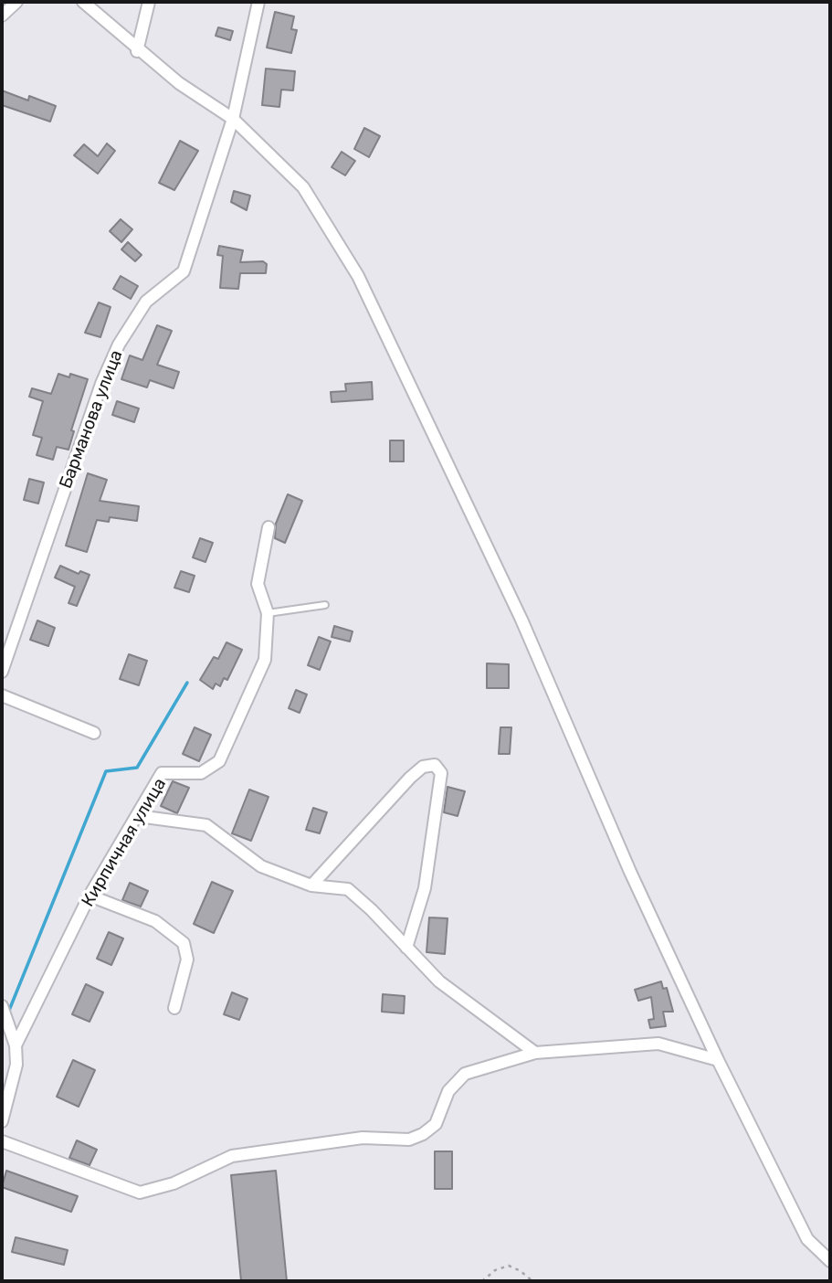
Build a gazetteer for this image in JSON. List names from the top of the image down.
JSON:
{
  "streets": {
    "street": ["Барманова улица", "Кирпичная улица"]
  }
}
